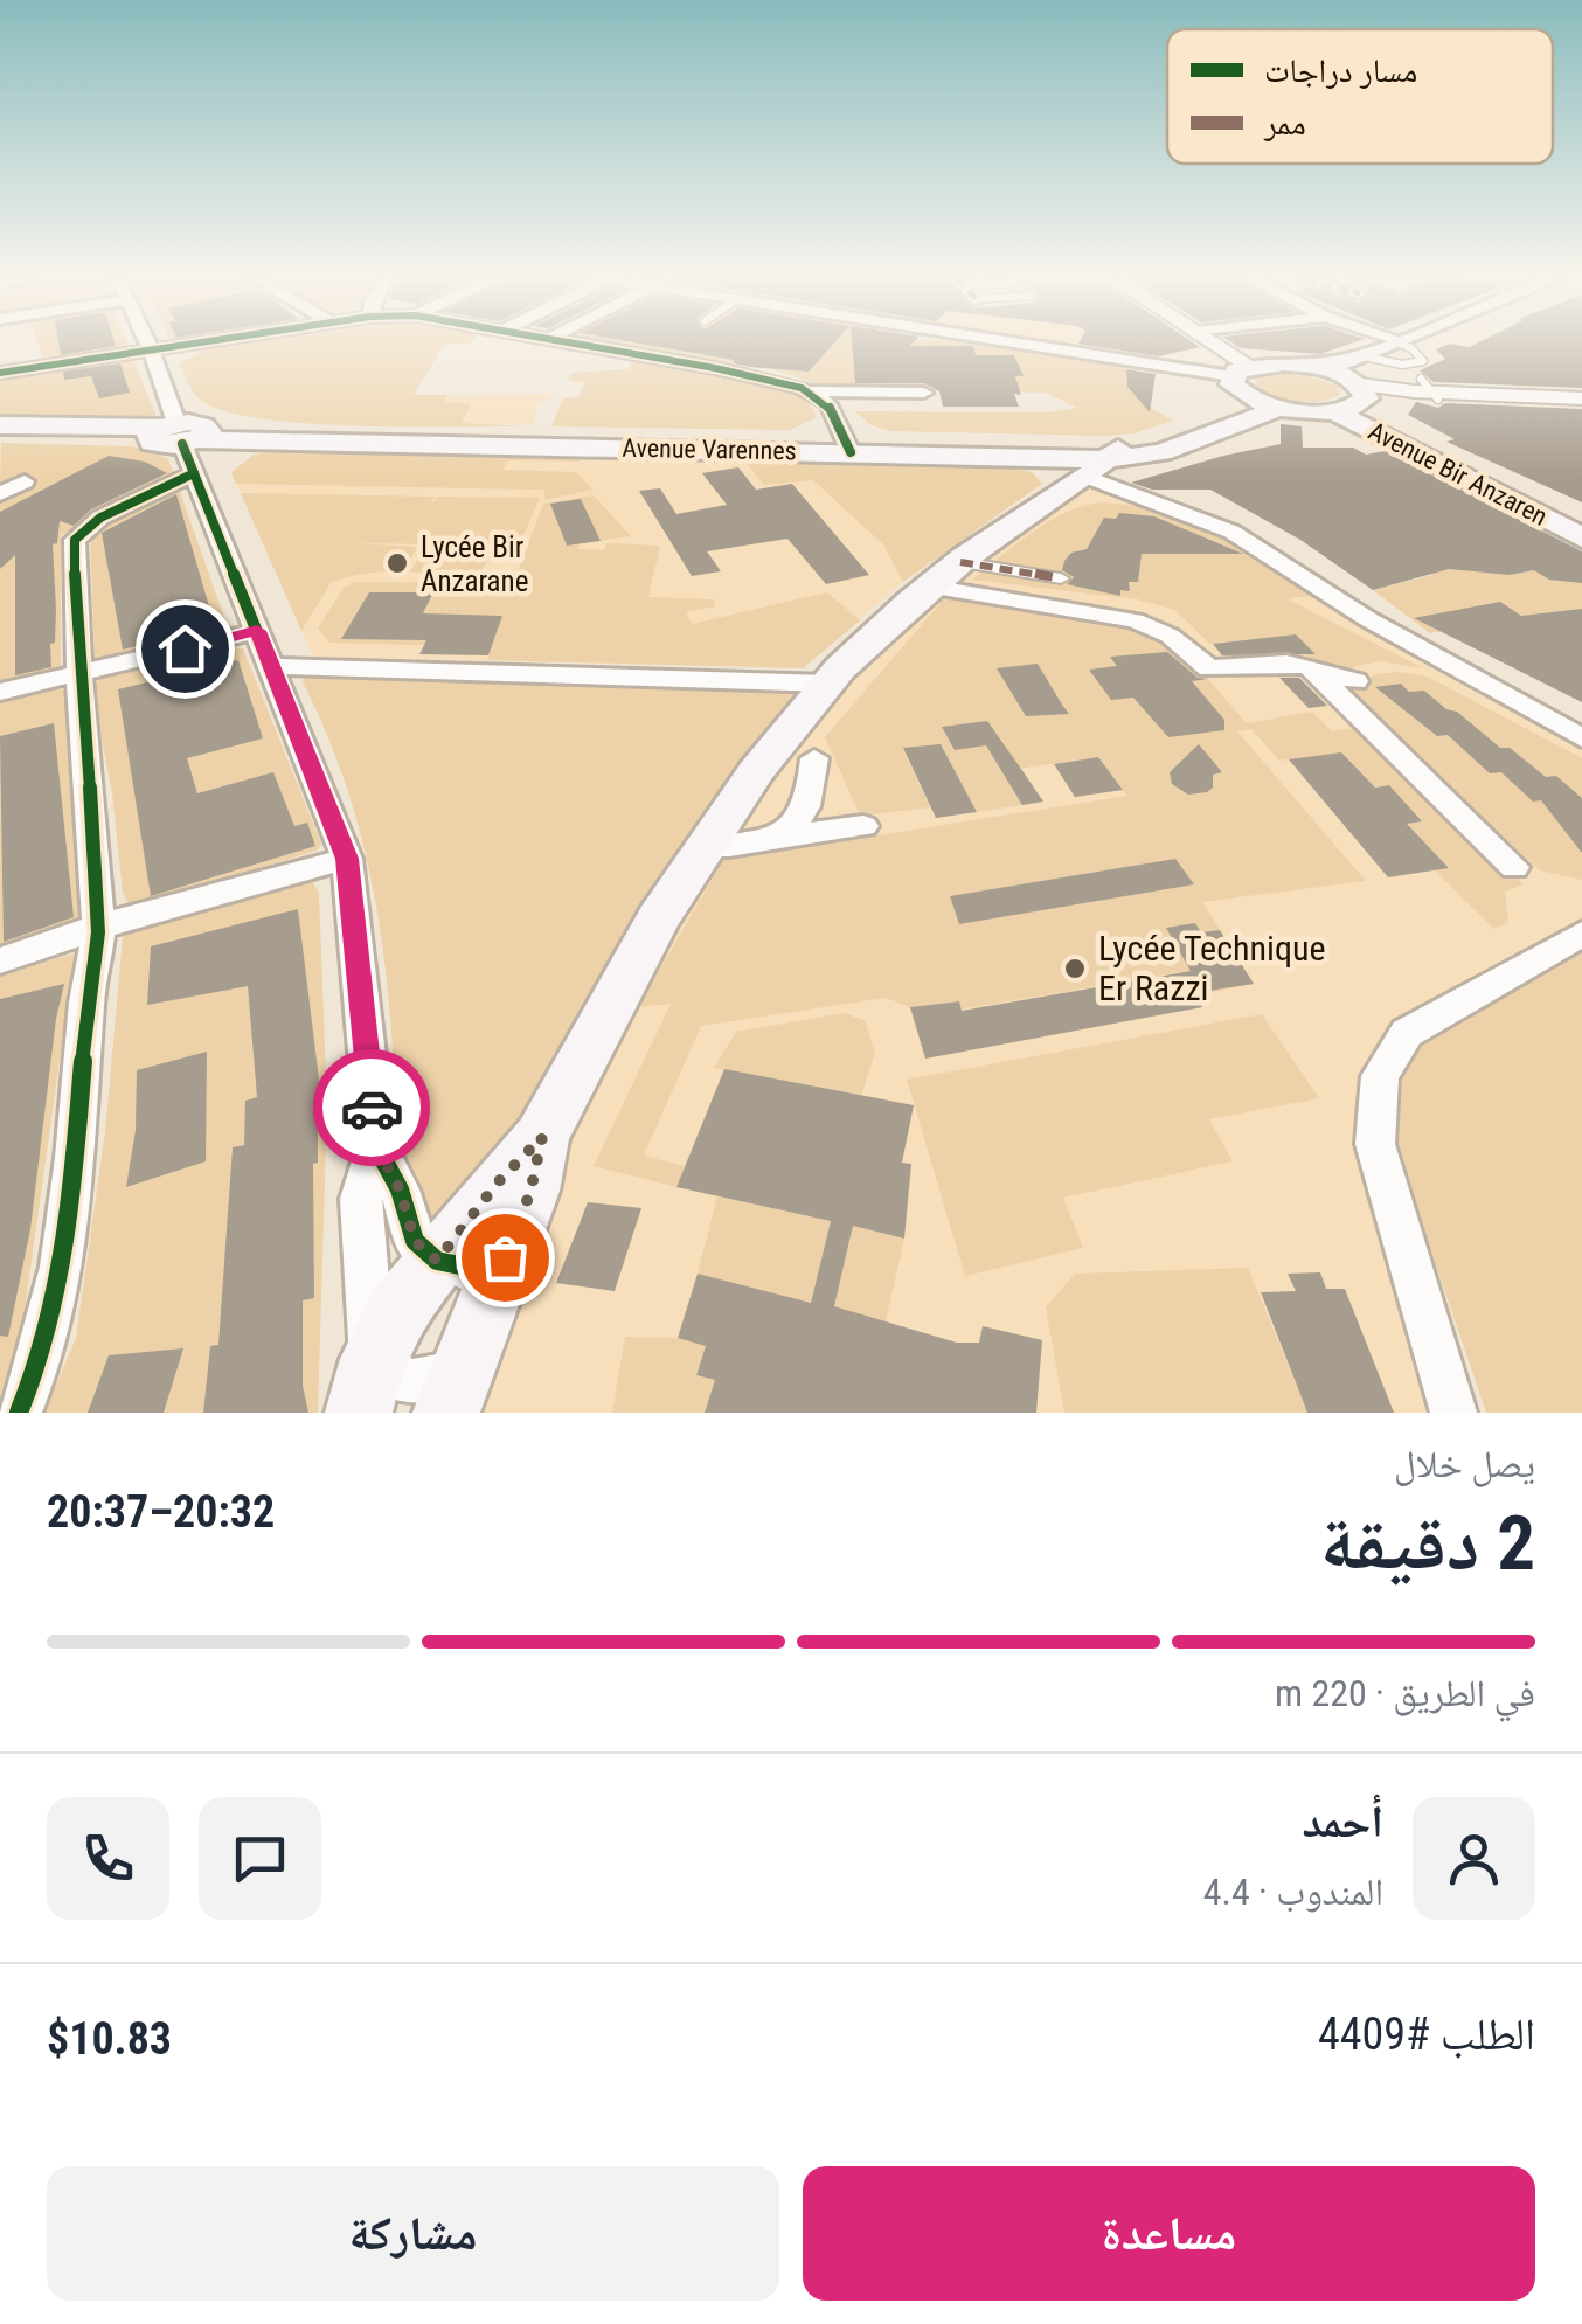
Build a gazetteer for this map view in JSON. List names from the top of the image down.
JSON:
{
  "streets": {
    "main road": ["Avenue Varennes", "Avenue Bir Anzaren"]
  },
  "places": ["Lycée Bir Anzarane", "Lycée Technique Er Razzi"],
  "legend": ["مسار دراجات", "ممر"],
  "page": {
    "heading": ["2 دقيقة", "يصل خلال", "20:32–20:37"],
    "panel": [
      "أحمد",
      "المندوب · 4.4",
      "الطلب #4409",
      "$10.83"
    ],
    "bar": "في الطريق · 220 m",
    "buttons": ["مساعدة", "مشاركة"]
  }
}
